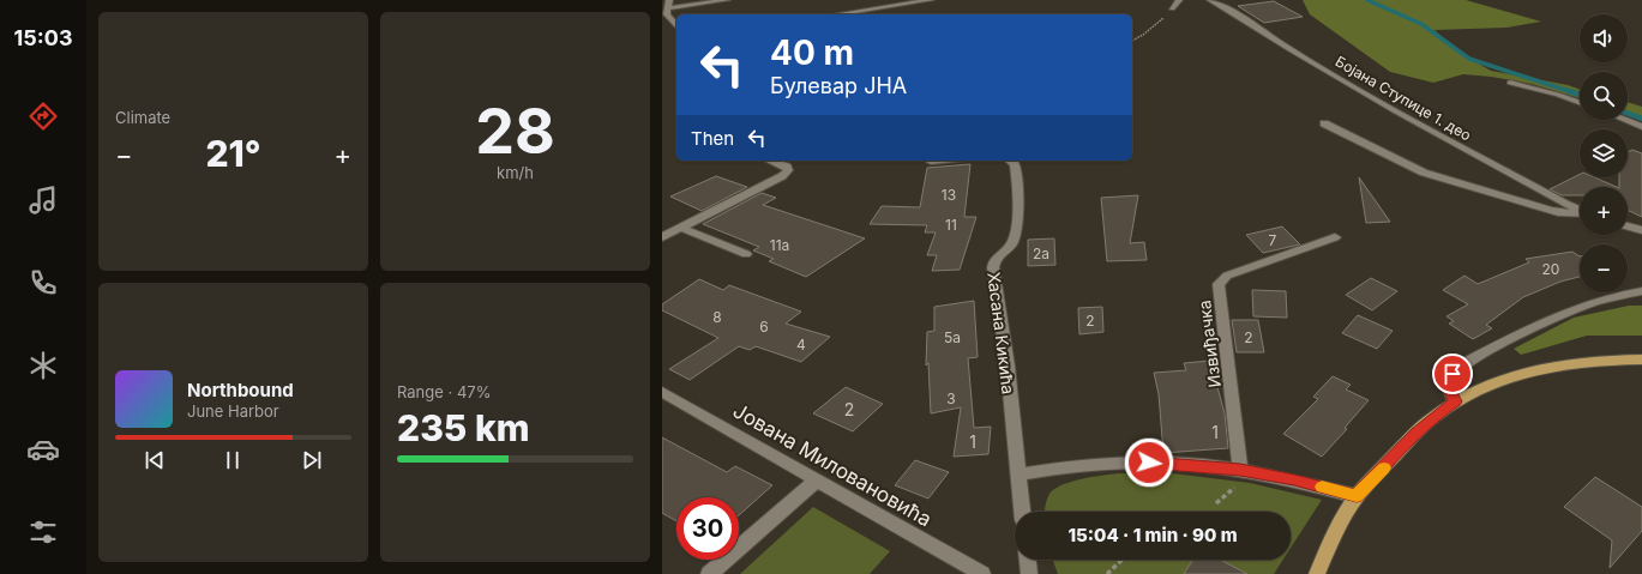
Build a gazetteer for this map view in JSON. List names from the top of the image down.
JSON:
{
  "streets": {
    "street": [
      "Бојана Ступице 1. део",
      "Хасана Кикића",
      "Извиђачка",
      "Јована Миловановића"
    ]
  },
  "house_numbers": [
    "13",
    "11",
    "7",
    "11a",
    "2a",
    "20",
    "8",
    "2",
    "6",
    "5a",
    "2",
    "4",
    "3",
    "2",
    "1",
    "1"
  ],
  "page": {
    "tabs": "15:03",
    "tile": [
      "Climate",
      ["28", "km/h"],
      ["Range · 47%", "235 km"]
    ],
    "map_buttons": ["+", "−"],
    "turn": ["40 m", "Булевар ЈНА"],
    "then": "Then",
    "heat": ["−", "21°", "+"],
    "song": ["Northbound", "June Harbor"],
    "limit": "30",
    "trip": "15:04 · 1 min · 90 m"
  }
}
